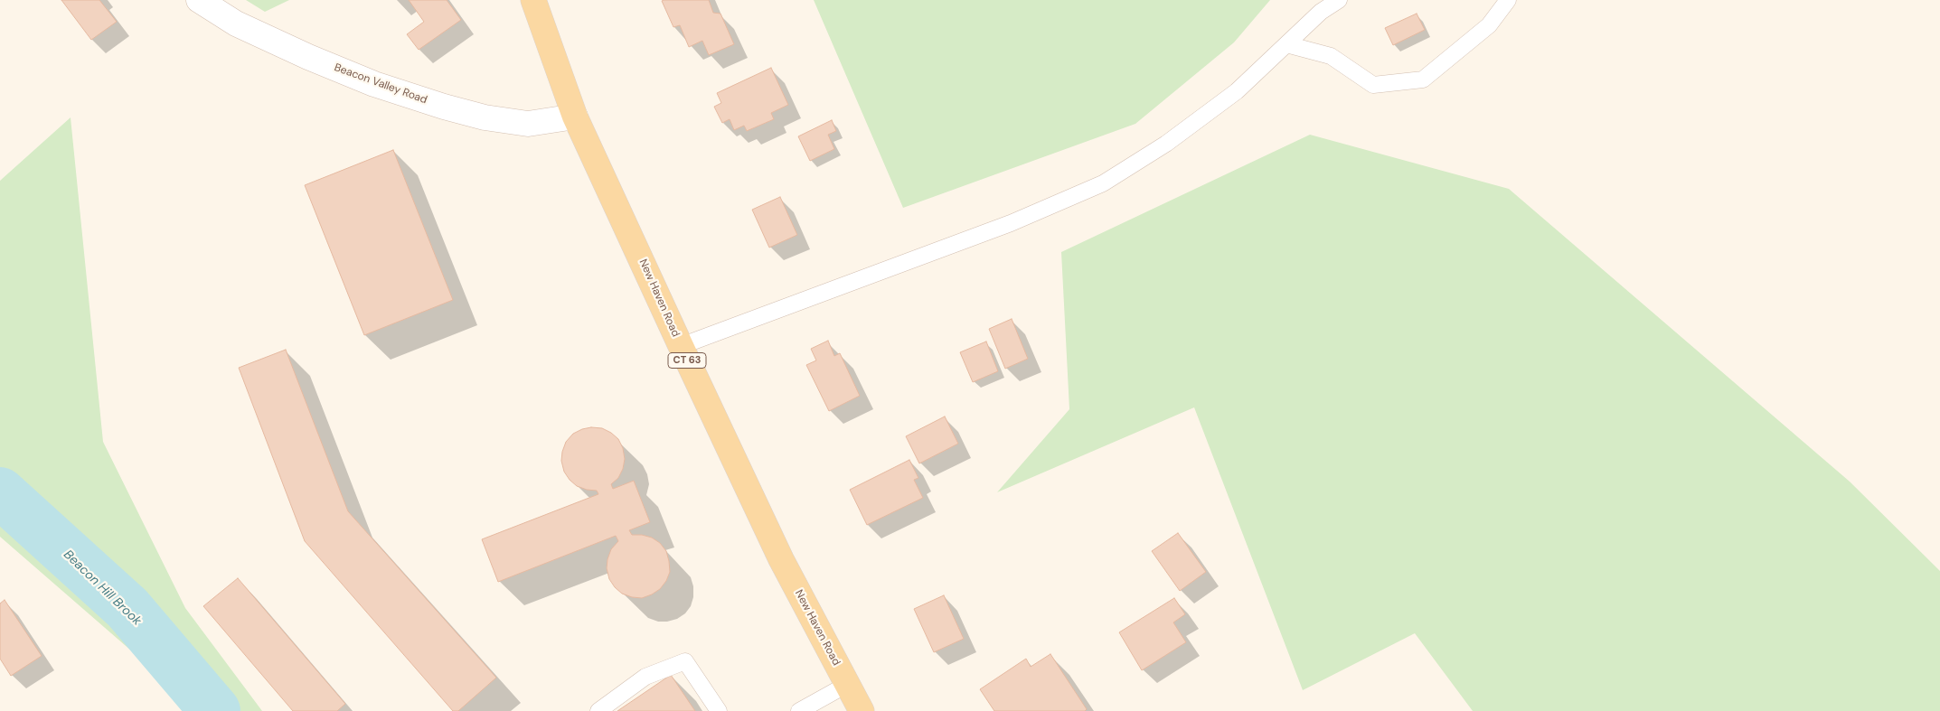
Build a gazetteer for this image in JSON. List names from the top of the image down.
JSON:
{
  "streets": {
    "main road": ["New Haven Road", "CT 63"],
    "street": ["Beacon Valley Road"]
  },
  "crossings": [
    ["Beacon Valley Road", "New Haven Road"]
  ],
  "water": ["Beacon Hill Brook"]
}
